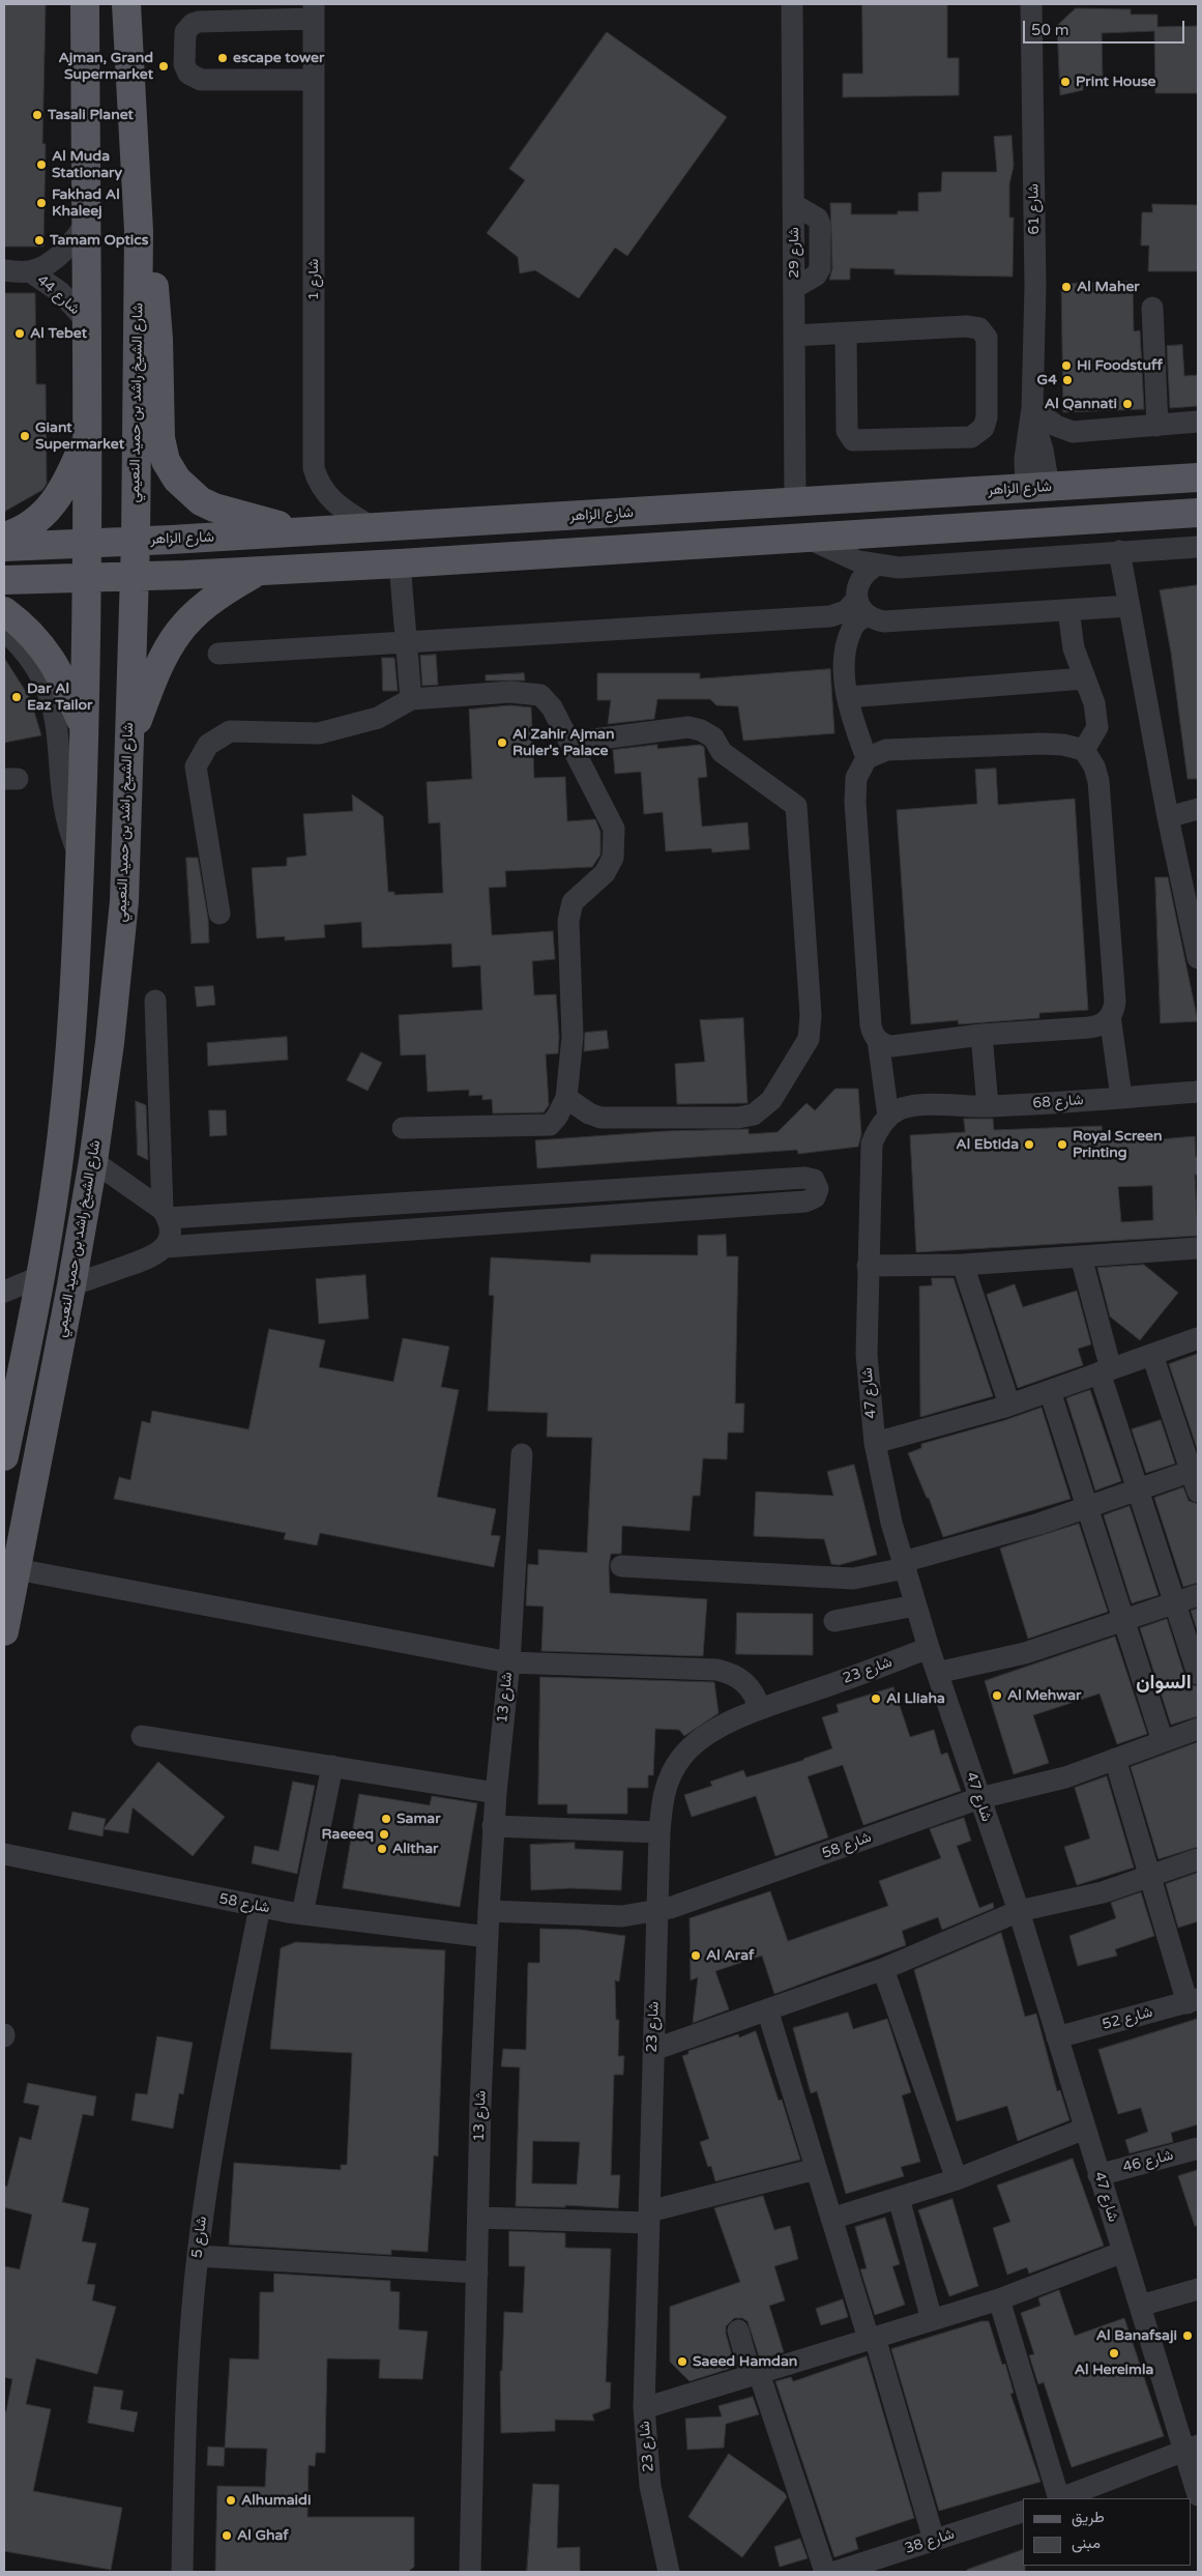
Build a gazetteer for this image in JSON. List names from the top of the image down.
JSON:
{
  "streets": {
    "main road": ["شارع الشيخ راشد بن حميد النعيمي", "شارع الزاهر"],
    "street": [
      "شارع 61",
      "شارع 29",
      "شارع 1",
      "شارع 44",
      "شارع 68",
      "شارع 47",
      "شارع 23",
      "شارع 13",
      "شارع 58",
      "شارع 52",
      "شارع 46",
      "شارع 5",
      "شارع 38"
    ]
  },
  "crossings": [
    ["شارع 61", "شارع الزاهر"],
    ["شارع 29", "شارع الزاهر"],
    ["شارع 1", "شارع الزاهر"],
    ["شارع 44", "شارع الشيخ راشد بن حميد النعيمي"],
    ["شارع الشيخ راشد بن حميد النعيمي", "شارع الزاهر"],
    ["شارع 68", "شارع 47"],
    ["شارع 47", "شارع 23"],
    ["شارع 47", "شارع 58"],
    ["شارع 47", "شارع 52"],
    ["شارع 47", "شارع 46"],
    ["شارع 23", "شارع 58"],
    ["شارع 13", "شارع 58"],
    ["شارع 58", "شارع 5"]
  ],
  "districts": ["السوان"],
  "places": [
    "escape tower",
    "Ajman, Grand Supermarket",
    "Print House",
    "Tasali Planet",
    "Al Muda Stationary",
    "Fakhad Al Khaleej",
    "Tamam Optics",
    "Al Maher",
    "Al Tebet",
    "Hi Foodstuff",
    "G4",
    "Al Qannati",
    "Giant Supermarket",
    "Dar Al Eaz Tailor",
    "Al Zahir Ajman Ruler's Palace",
    "Al Ebtida",
    "Royal Screen Printing",
    "Al Mehwar",
    "Al Lliaha",
    "Samar",
    "Raeeeq",
    "Alithar",
    "Al Araf",
    "Al Banafsaji",
    "Al Hereimla",
    "Saeed Hamdan",
    "Alhumaidi",
    "Al Ghaf"
  ],
  "legend": ["طريق", "مبنى"],
  "scale_bar": "50 m"
}
